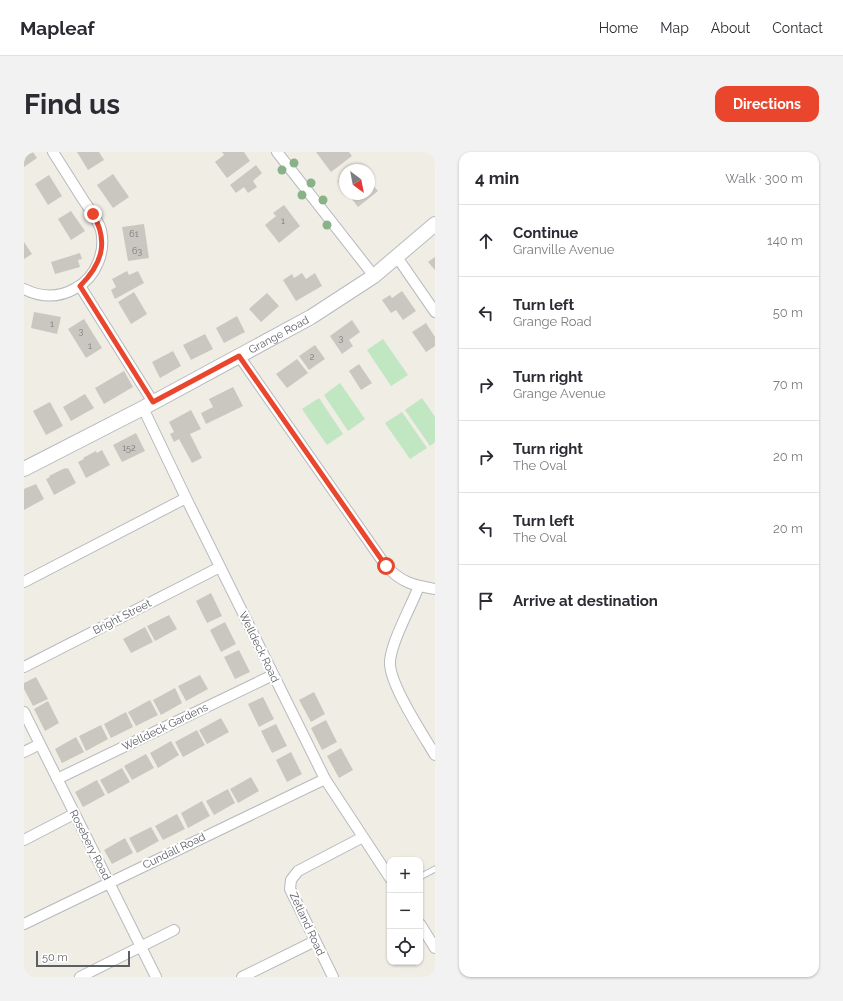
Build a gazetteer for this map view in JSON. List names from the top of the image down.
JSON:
{
  "streets": {
    "street": [
      "Grange Road",
      "Bright Street",
      "Welldeck Road",
      "Welldeck Gardens",
      "Rosebery Road",
      "Cundall Road",
      "Zetland Road"
    ]
  },
  "crossings": [
    ["Grange Road", "Welldeck Road"],
    ["Bright Street", "Welldeck Road"],
    ["Welldeck Road", "Welldeck Gardens"],
    ["Welldeck Road", "Cundall Road"],
    ["Welldeck Road", "Zetland Road"],
    ["Welldeck Gardens", "Rosebery Road"],
    ["Rosebery Road", "Cundall Road"]
  ],
  "house_numbers": [
    "1",
    "61",
    "63",
    "1",
    "3",
    "3",
    "1",
    "2",
    "152"
  ],
  "scale_bar": "50 m",
  "north": "bottom right",
  "page": {
    "header": "Mapleaf",
    "nav": [
      "Home",
      "Map",
      "About",
      "Contact"
    ],
    "buttons": "Directions",
    "title": "Find us",
    "heading": ["4 min", "Walk · 300 m"],
    "list": [
      ["Continue", "Granville Avenue", "140 m"],
      ["Turn left", "Grange Road", "50 m"],
      ["Turn right", "Grange Avenue", "70 m"],
      ["Turn right", "The Oval", "20 m"],
      ["Turn left", "The Oval", "20 m"],
      "Arrive at destination"
    ],
    "map_buttons": ["+", "−"],
    "scale": "50 m"
  }
}
